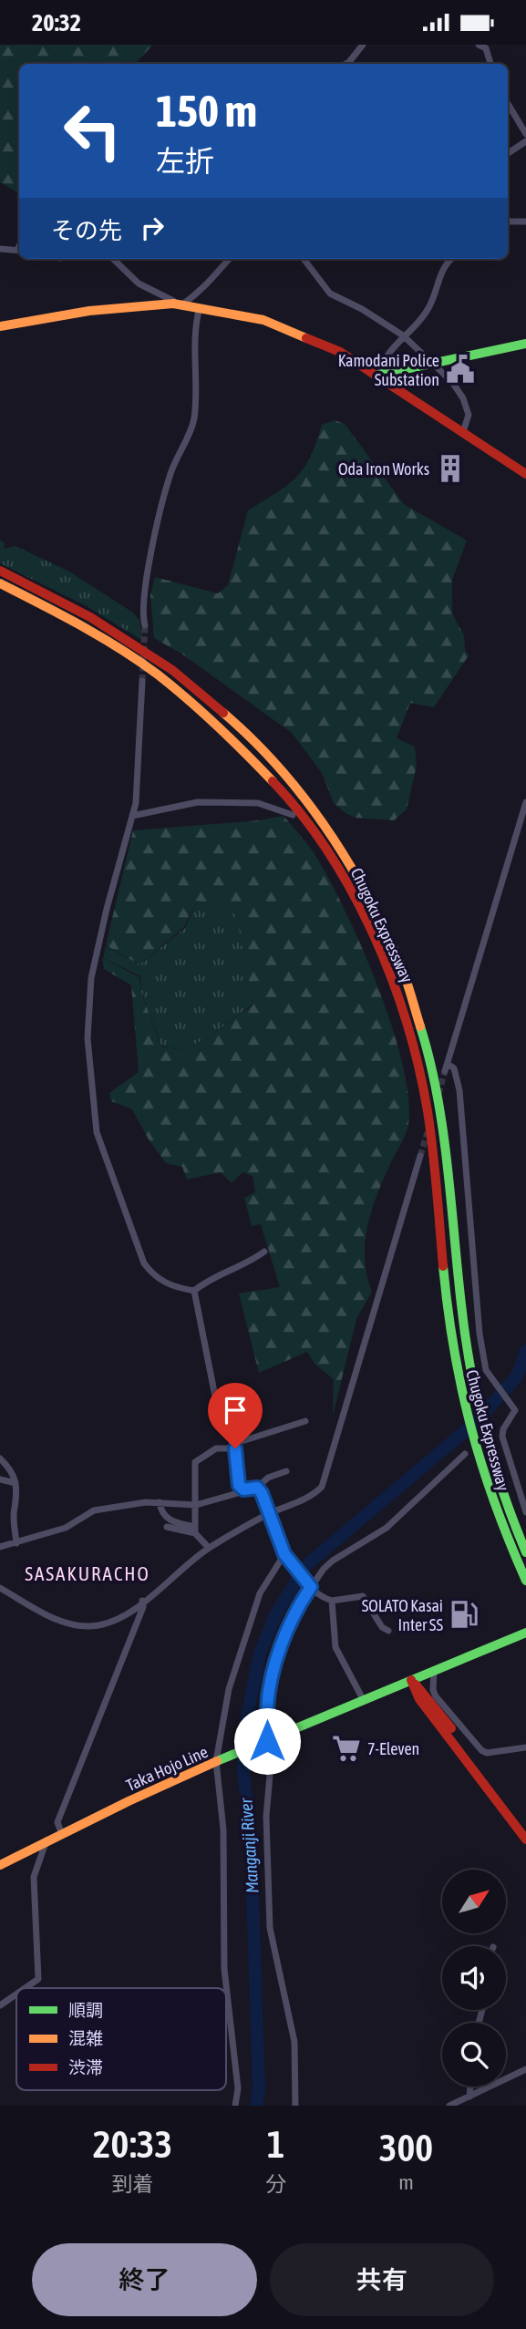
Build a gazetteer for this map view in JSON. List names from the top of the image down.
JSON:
{
  "streets": {
    "main road": ["Chugoku Expressway", "Taka Hojo Line"]
  },
  "districts": ["SASAKURACHO"],
  "water": ["Manganji River"],
  "places": {
    "public building": ["Kamodani Police Substation"],
    "building": ["Oda Iron Works"],
    "fuel station": ["SOLATO Kasai Inter SS"],
    "supermarket": ["7-Eleven"]
  },
  "legend": ["順調", "混雑", "渋滞"],
  "north": "top right",
  "page": {
    "status": "20:32",
    "turn": ["150 m", "左折"],
    "then": "その先",
    "eta": [
      "20:33",
      "到着",
      "1",
      "分",
      "300",
      "m"
    ],
    "buttons": ["終了", "共有"]
  }
}
